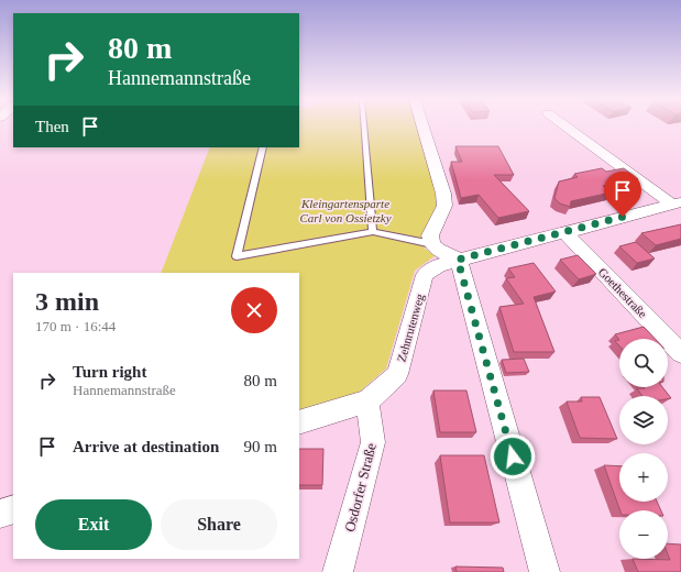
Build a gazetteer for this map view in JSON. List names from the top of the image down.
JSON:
{
  "streets": {
    "street": ["Goethestraße", "Zehnrutenweg", "Osdorfer Straße"]
  },
  "crossings": [
    ["Zehnrutenweg", "Osdorfer Straße"]
  ],
  "parks": ["Kleingartensparte Carl von Ossietzky"],
  "page": {
    "turn": ["80 m", "Hannemannstraße"],
    "then": "Then",
    "heading": ["3 min", "170 m · 16:44"],
    "map_buttons": ["+", "−"],
    "list": [
      {
        "name": "Turn right",
        "note": "Hannemannstraße",
        "value": "80 m"
      },
      {
        "name": "Arrive at destination",
        "value": "90 m"
      }
    ],
    "buttons": ["Exit", "Share"]
  }
}
